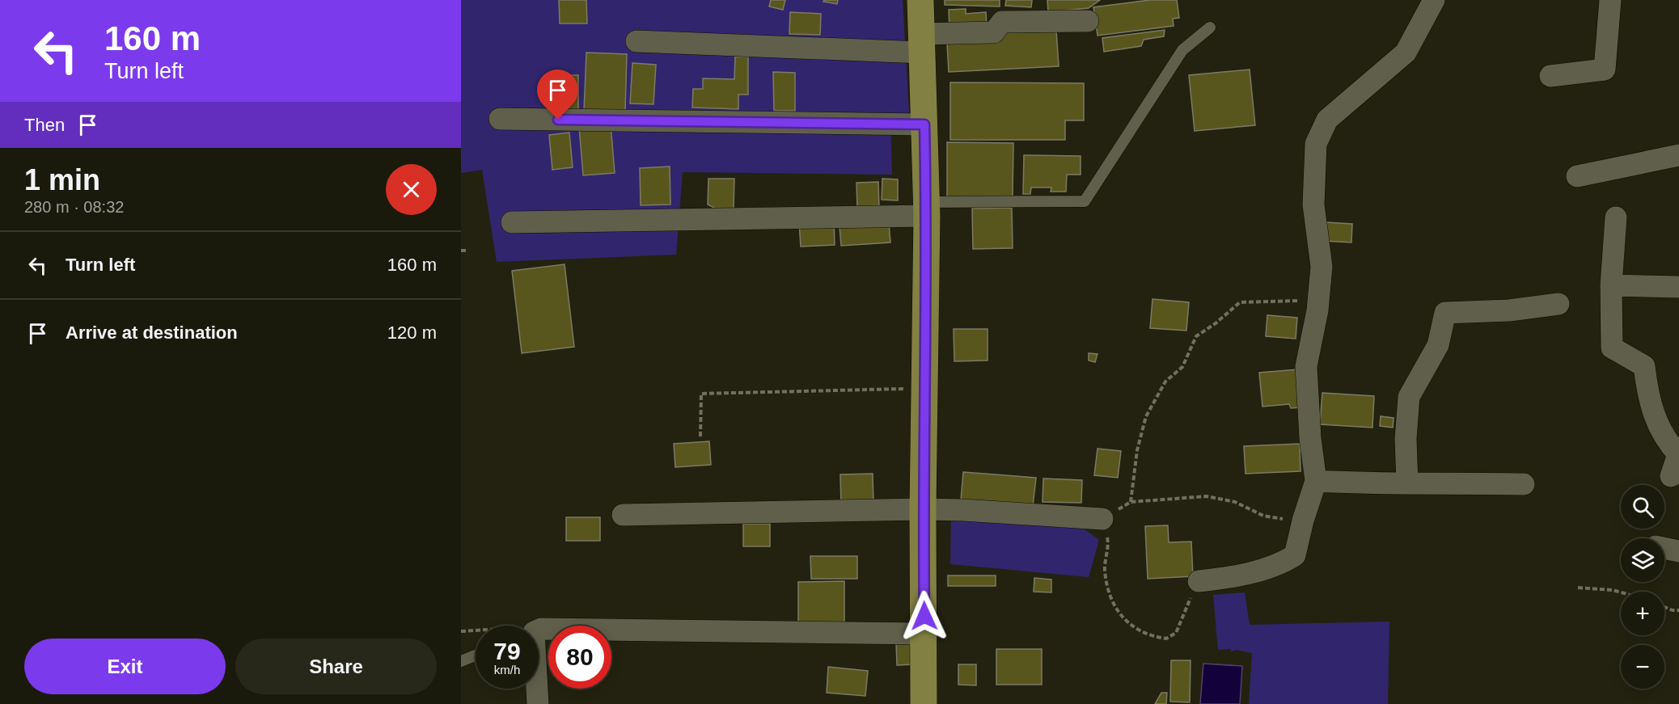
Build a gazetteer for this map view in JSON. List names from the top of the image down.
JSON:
{
  "page": {
    "turn": ["160 m", "Turn left"],
    "then": "Then",
    "heading": ["1 min", "280 m · 08:32"],
    "list": [
      {
        "name": "Turn left",
        "value": "160 m"
      },
      {
        "name": "Arrive at destination",
        "value": "120 m"
      }
    ],
    "map_buttons": ["+", "−"],
    "speed": "79 km/h",
    "limit": "80",
    "buttons": ["Exit", "Share"]
  }
}
